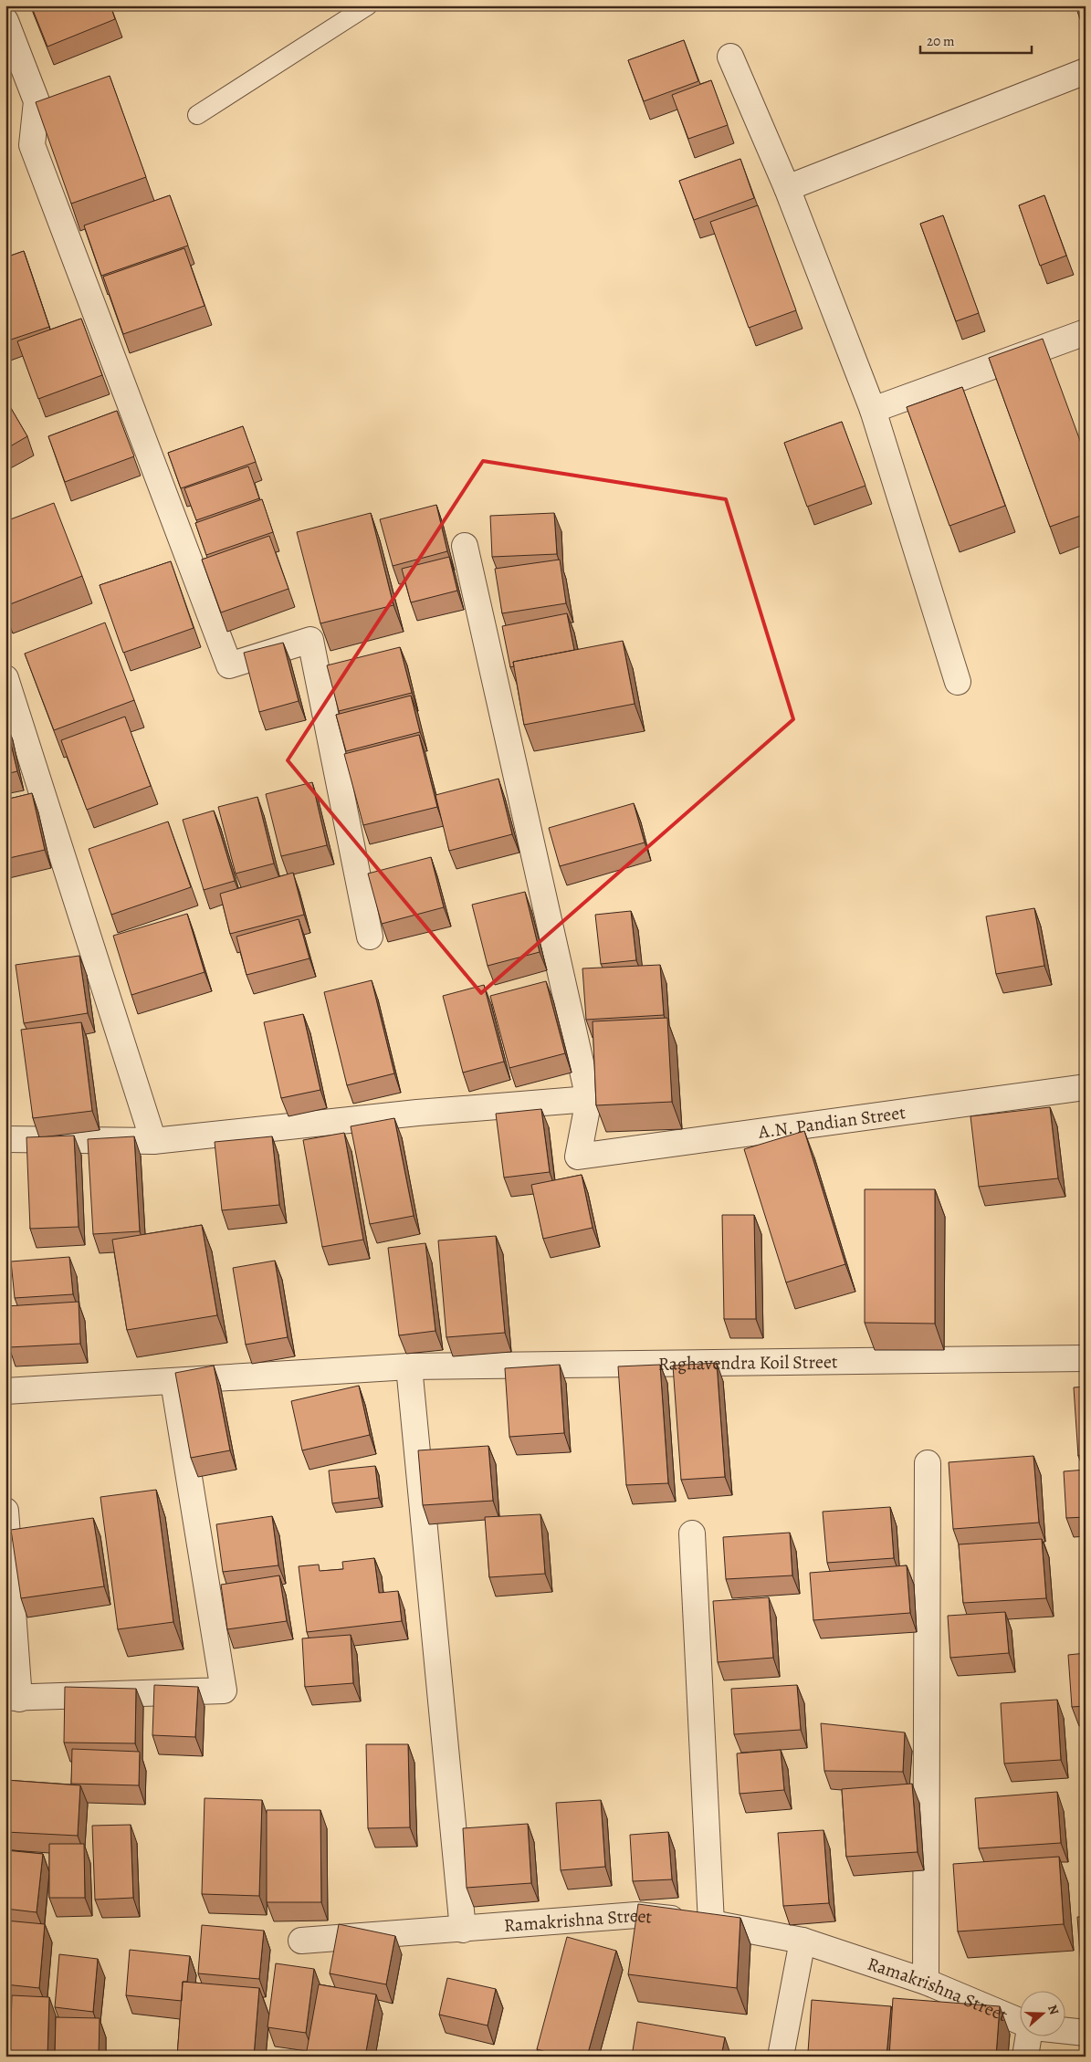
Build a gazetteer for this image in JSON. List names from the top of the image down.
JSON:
{
  "streets": {
    "street": ["A.N. Pandian Street", "Raghavendra Koil Street", "Ramakrishna Street"]
  },
  "scale_bar": "20 m",
  "north": "right"
}
